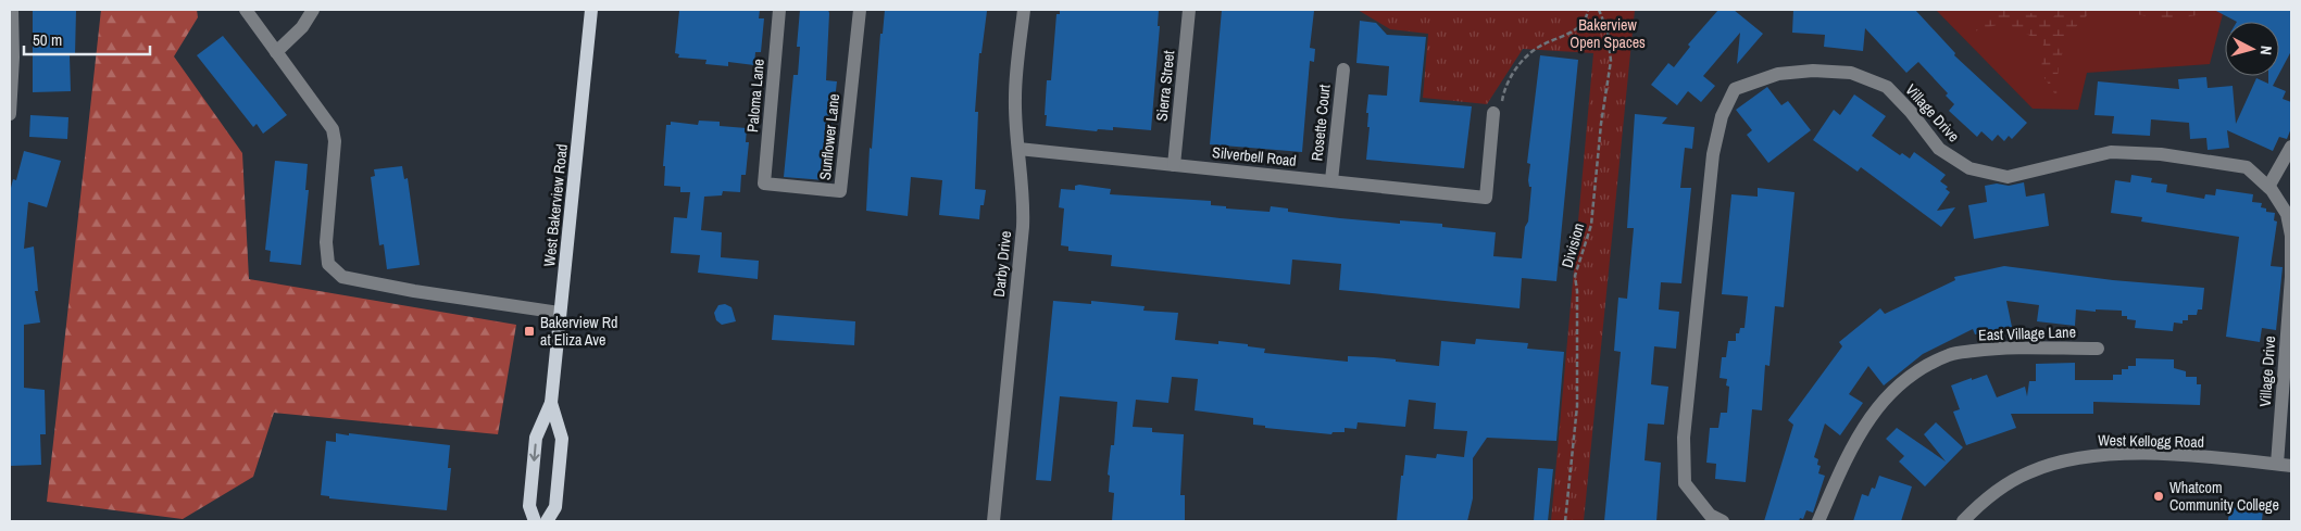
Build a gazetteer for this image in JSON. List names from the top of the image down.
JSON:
{
  "streets": {
    "main road": ["West Bakerview Road"],
    "street": [
      "Sierra Street",
      "Paloma Lane",
      "Village Drive",
      "Rosette Court",
      "Sunflower Lane",
      "Silverbell Road",
      "Darby Drive",
      "East Village Lane",
      "West Kellogg Road"
    ],
    "path": ["Division"]
  },
  "crossings": [
    ["Sierra Street", "Silverbell Road"],
    ["Paloma Lane", "Sunflower Lane"],
    ["Village Drive", "West Kellogg Road"],
    ["Rosette Court", "Silverbell Road"],
    ["Silverbell Road", "Darby Drive"]
  ],
  "parks": ["Bakerview Open Spaces"],
  "places": {
    "transit": ["Bakerview Rd at Eliza Ave"],
    "other": ["Whatcom Community College"]
  },
  "scale_bar": "50 m",
  "north": "right"
}
